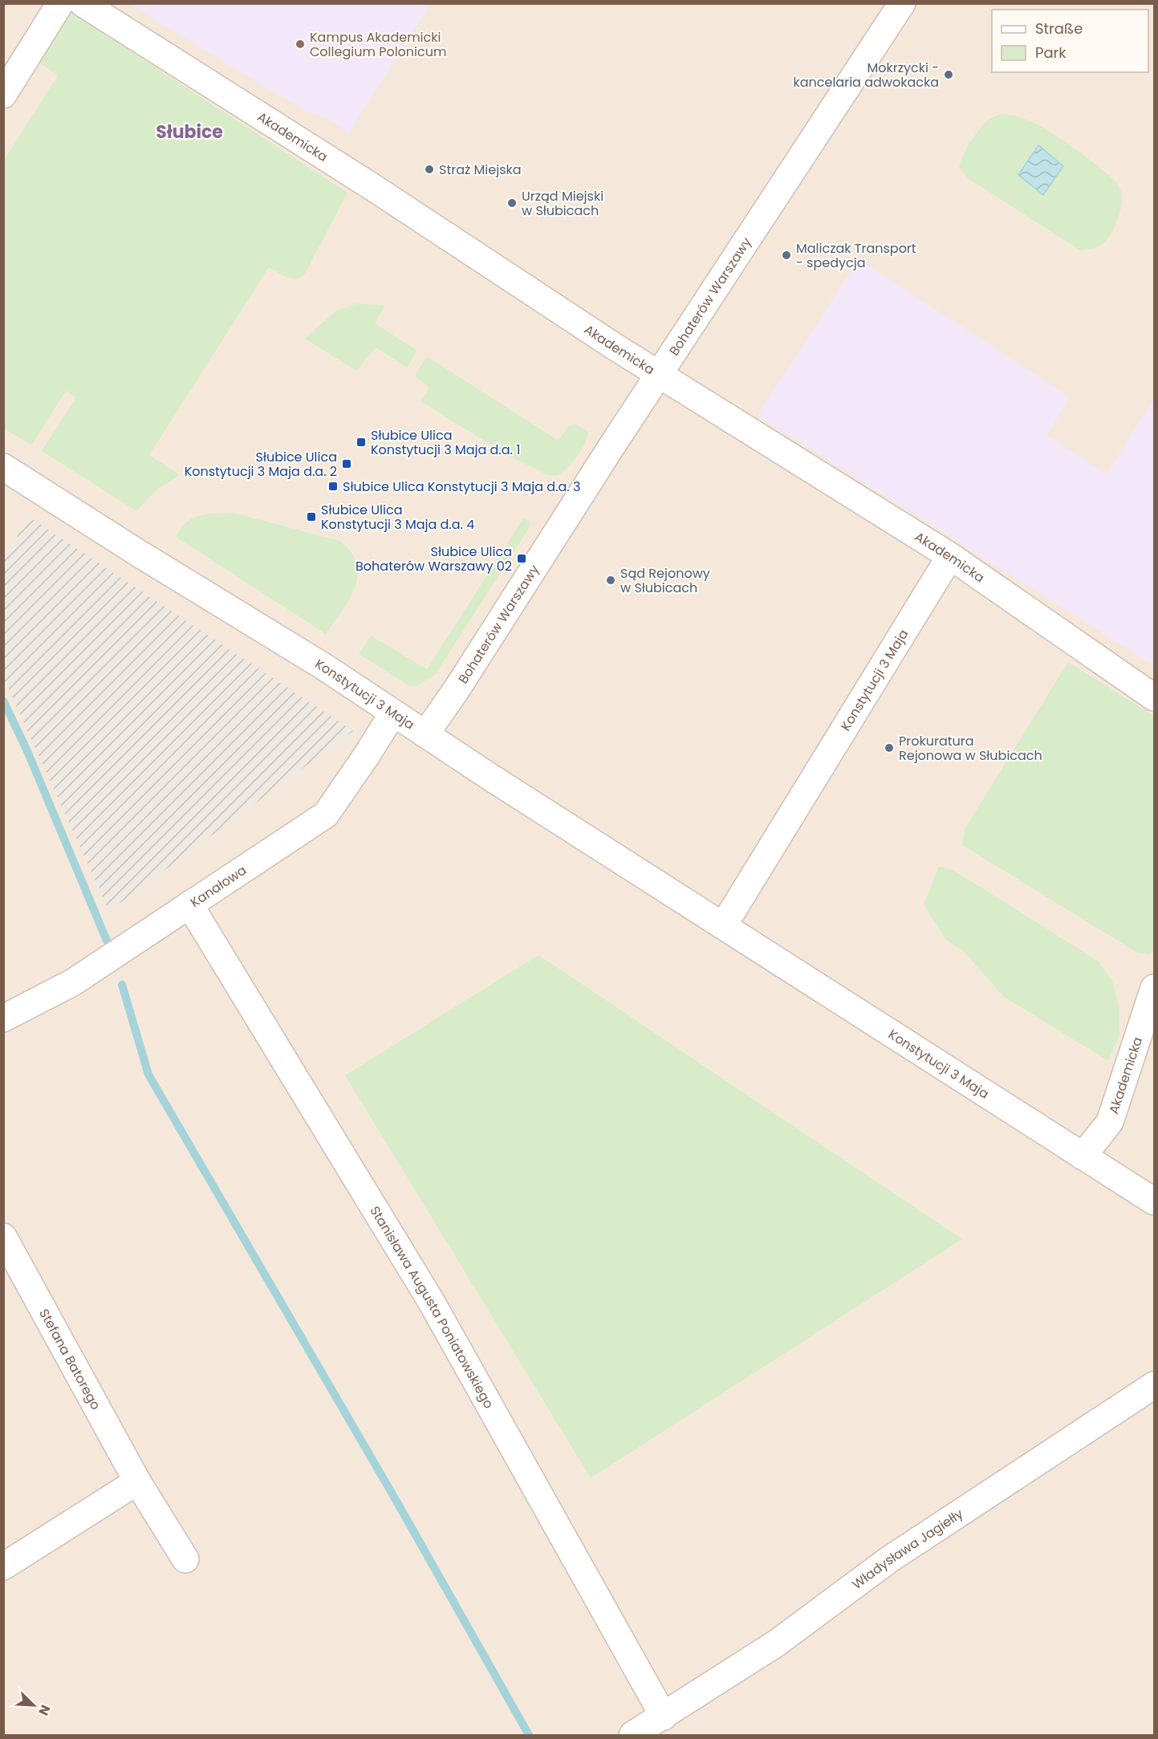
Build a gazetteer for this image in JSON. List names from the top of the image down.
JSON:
{
  "streets": {
    "street": [
      "Akademicka",
      "Bohaterów Warszawy",
      "Konstytucji 3 Maja",
      "Kanałowa",
      "Stanisława Augusta Poniatowskiego",
      "Stefana Batorego",
      "Władysława Jagiełły"
    ]
  },
  "crossings": [
    ["Akademicka", "Bohaterów Warszawy"],
    ["Akademicka", "Konstytucji 3 Maja"],
    ["Bohaterów Warszawy", "Konstytucji 3 Maja"],
    ["Konstytucji 3 Maja", "Kanałowa"],
    ["Kanałowa", "Stanisława Augusta Poniatowskiego"],
    ["Stanisława Augusta Poniatowskiego", "Władysława Jagiełły"]
  ],
  "districts": ["Słubice"],
  "places": {
    "other": [
      "Kampus Akademicki Collegium Polonicum",
      "Mokrzycki - kancelaria adwokacka",
      "Straż Miejska",
      "Urząd Miejski w Słubicach",
      "Maliczak Transport - spedycja",
      "Sąd Rejonowy w Słubicach",
      "Prokuratura Rejonowa w Słubicach"
    ],
    "transit": [
      "Słubice Ulica Konstytucji 3 Maja d.a. 1",
      "Słubice Ulica Konstytucji 3 Maja d.a. 2",
      "Słubice Ulica Konstytucji 3 Maja d.a. 3",
      "Słubice Ulica Konstytucji 3 Maja d.a. 4",
      "Słubice Ulica Bohaterów Warszawy 02"
    ]
  },
  "legend": ["Straße", "Park"],
  "north": "bottom right"
}
